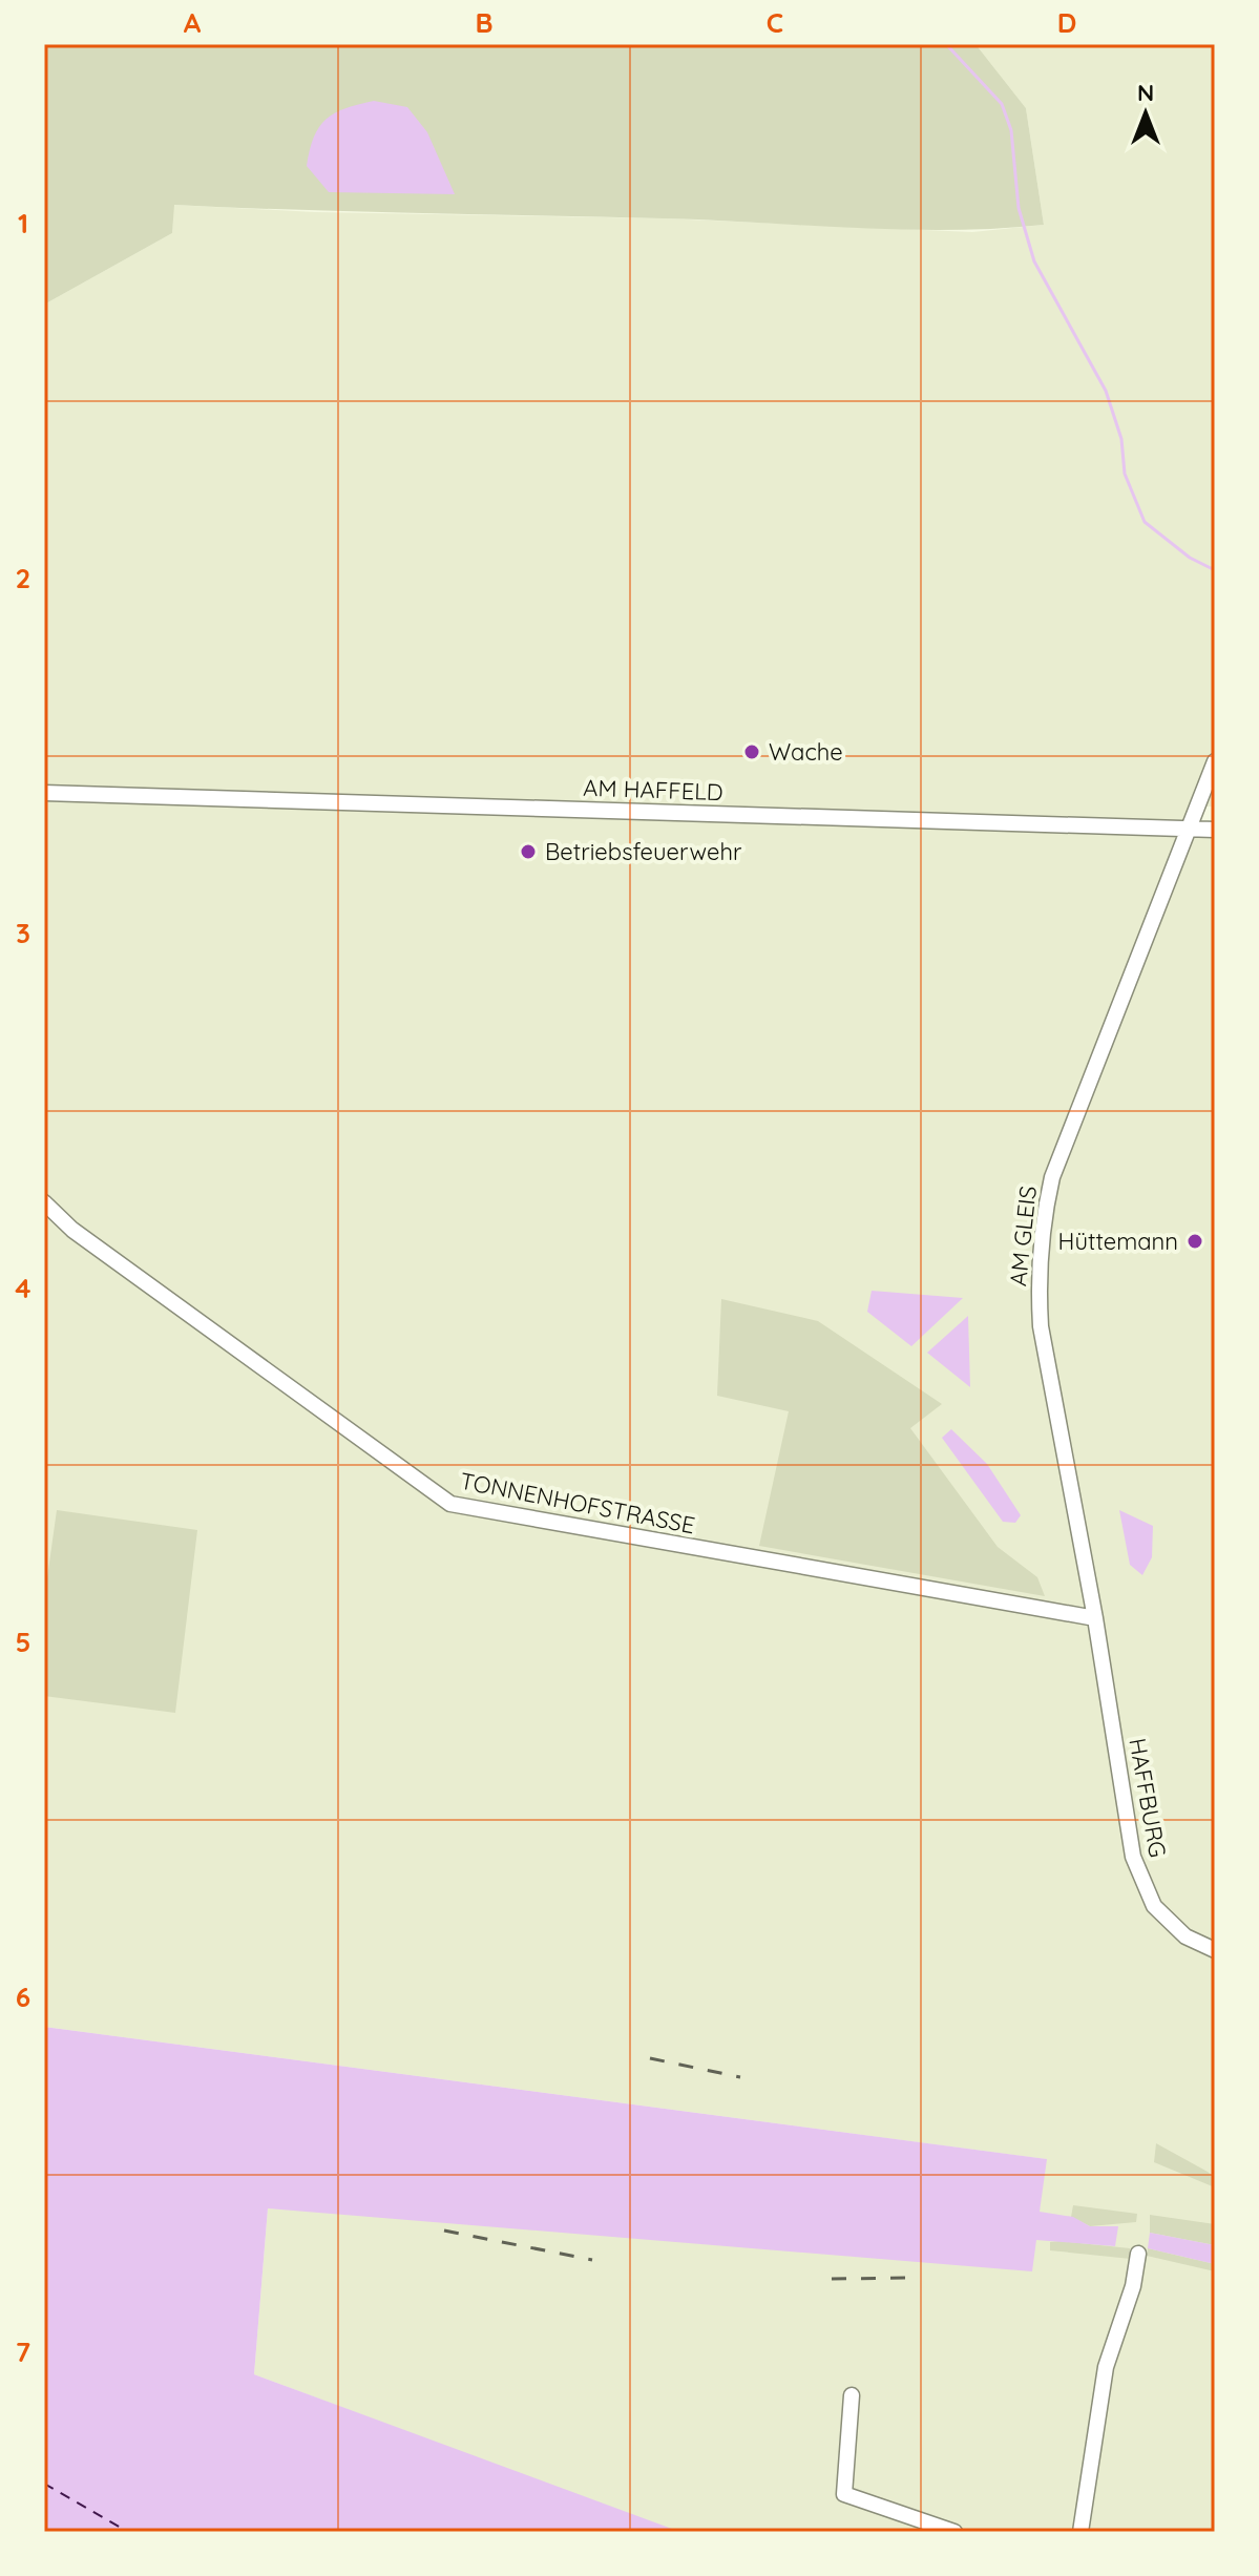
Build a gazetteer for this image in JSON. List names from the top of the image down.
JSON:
{
  "streets": {
    "street": [
      "AM HAFFELD",
      "AM GLEIS",
      "TONNENHOFSTRASSE",
      "HAFFBURG"
    ]
  },
  "crossings": [
    ["AM HAFFELD", "AM GLEIS"],
    ["AM GLEIS", "TONNENHOFSTRASSE"],
    ["AM GLEIS", "HAFFBURG"],
    ["TONNENHOFSTRASSE", "HAFFBURG"]
  ],
  "places": ["Wache", "Betriebsfeuerwehr", "Hüttemann"],
  "north": "top",
  "grid": {
    "columns": [
      "A",
      "B",
      "C",
      "D"
    ],
    "rows": [
      "1",
      "2",
      "3",
      "4",
      "5",
      "6",
      "7"
    ]
  }
}
